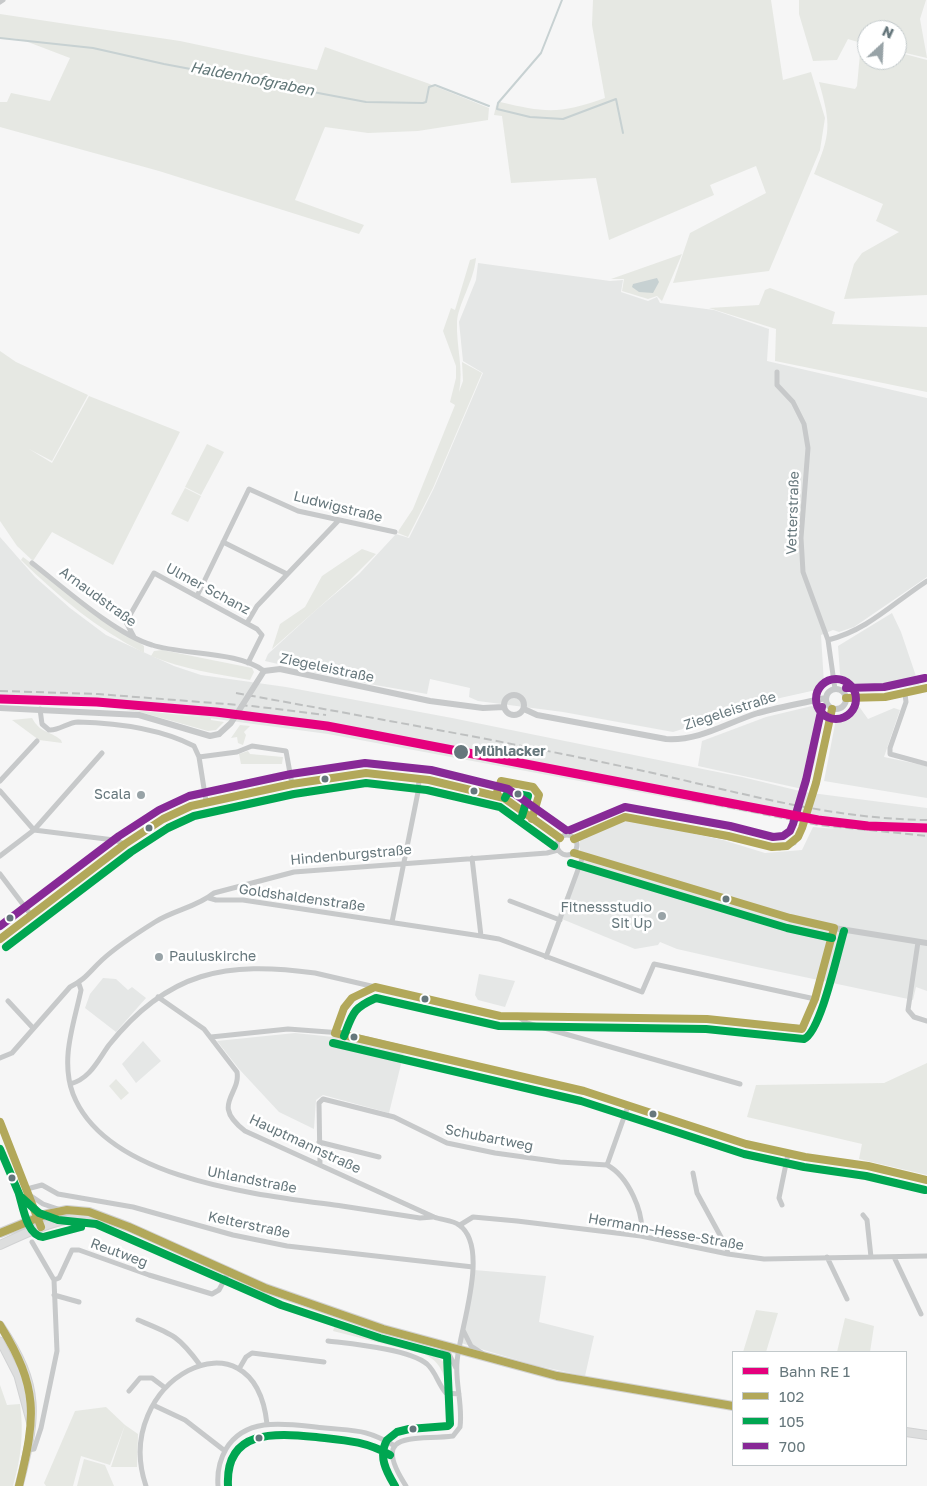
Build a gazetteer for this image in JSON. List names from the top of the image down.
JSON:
{
  "streets": {
    "street": [
      "Ludwigstraße",
      "Vetterstraße",
      "Ulmer Schanz",
      "Arnaudstraße",
      "Ziegeleistraße",
      "Hindenburgstraße",
      "Goldshaldenstraße",
      "Schubartweg",
      "Hauptmannstraße",
      "Uhlandstraße",
      "Kelterstraße",
      "Hermann-Hesse-Straße",
      "Reutweg"
    ]
  },
  "crossings": [
    ["Ludwigstraße", "Ulmer Schanz"],
    ["Vetterstraße", "Ziegeleistraße"],
    ["Ulmer Schanz", "Arnaudstraße"],
    ["Ulmer Schanz", "Ziegeleistraße"],
    ["Arnaudstraße", "Ziegeleistraße"],
    ["Hindenburgstraße", "Goldshaldenstraße"],
    ["Hindenburgstraße", "Uhlandstraße"],
    ["Schubartweg", "Hauptmannstraße"],
    ["Hauptmannstraße", "Uhlandstraße"],
    ["Uhlandstraße", "Hermann-Hesse-Straße"]
  ],
  "water": ["Haldenhofgraben"],
  "places": [
    "Mühlacker",
    "Scala",
    "Fitnessstudio Sit Up",
    "Pauluskirche"
  ],
  "lines": ["transit line 700", "transit line 102", "transit line 105"],
  "legend": [
    "Bahn RE 1",
    "102",
    "105",
    "700"
  ],
  "north": "top right"
}
